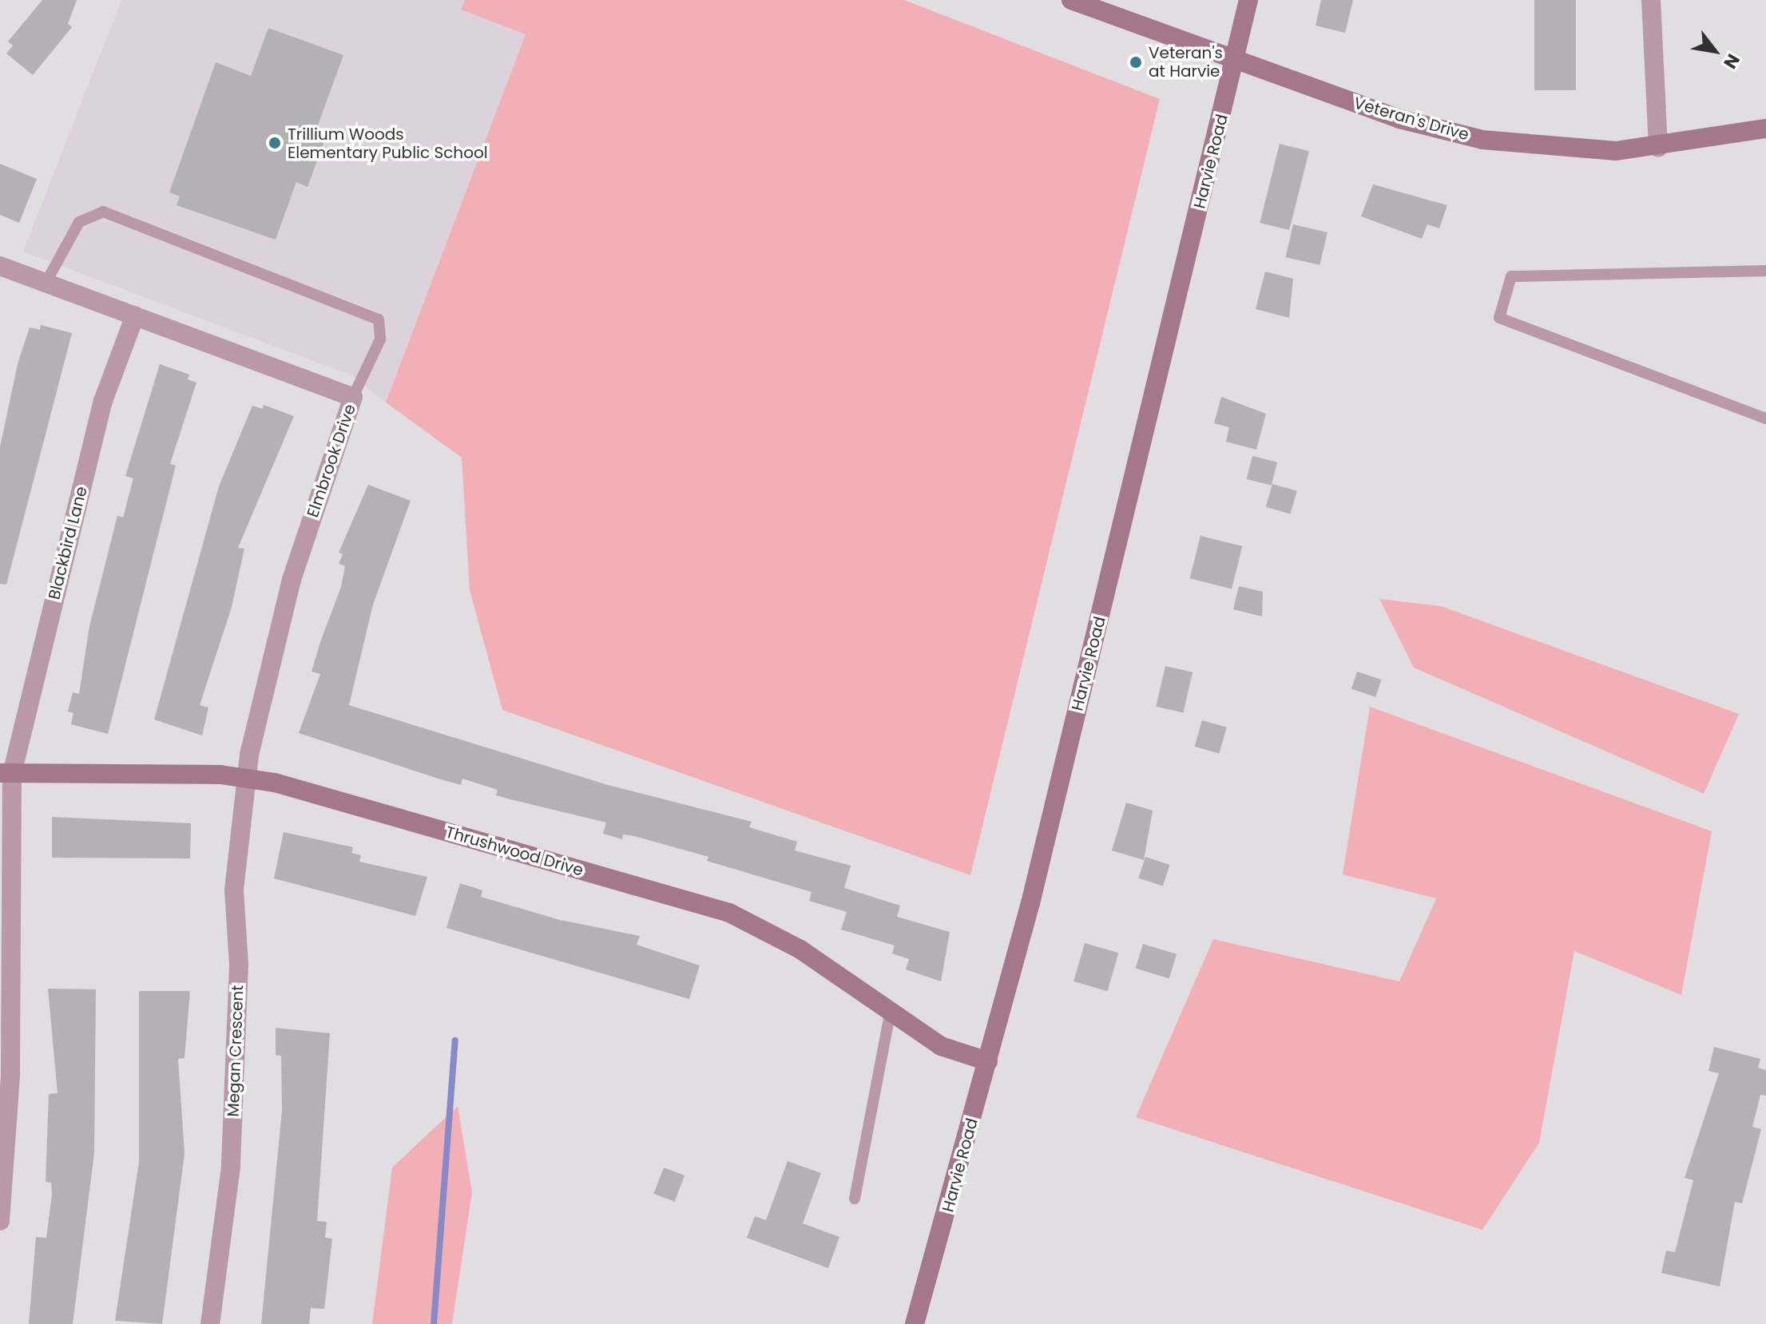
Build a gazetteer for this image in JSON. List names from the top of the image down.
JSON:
{
  "streets": {
    "street": [
      "Veteran's Drive",
      "Harvie Road",
      "Elmbrook Drive",
      "Blackbird Lane",
      "Thrushwood Drive",
      "Megan Crescent"
    ]
  },
  "crossings": [
    ["Veteran's Drive", "Harvie Road"],
    ["Harvie Road", "Thrushwood Drive"],
    ["Elmbrook Drive", "Blackbird Lane"],
    ["Elmbrook Drive", "Thrushwood Drive"],
    ["Elmbrook Drive", "Megan Crescent"],
    ["Blackbird Lane", "Thrushwood Drive"],
    ["Thrushwood Drive", "Megan Crescent"]
  ],
  "places": ["Veteran's at Harvie", "Trillium Woods Elementary Public School"],
  "north": "bottom right"
}
